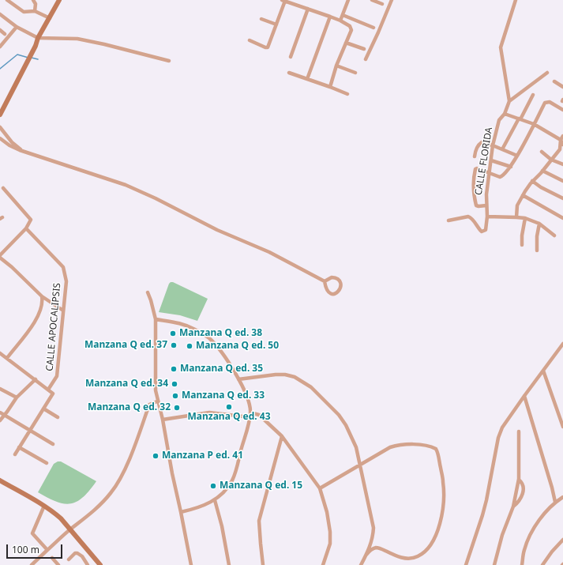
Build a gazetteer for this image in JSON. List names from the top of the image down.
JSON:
{
  "streets": {
    "street": ["CALLE FLORIDA", "CALLE APOCALIPSIS"]
  },
  "places": [
    "Manzana Q ed. 38",
    "Manzana Q ed. 37",
    "Manzana Q ed. 50",
    "Manzana Q ed. 35",
    "Manzana Q ed. 34",
    "Manzana Q ed. 33",
    "Manzana Q ed. 43",
    "Manzana Q ed. 32",
    "Manzana P ed. 41",
    "Manzana Q ed. 15"
  ],
  "scale_bar": "100 m"
}
